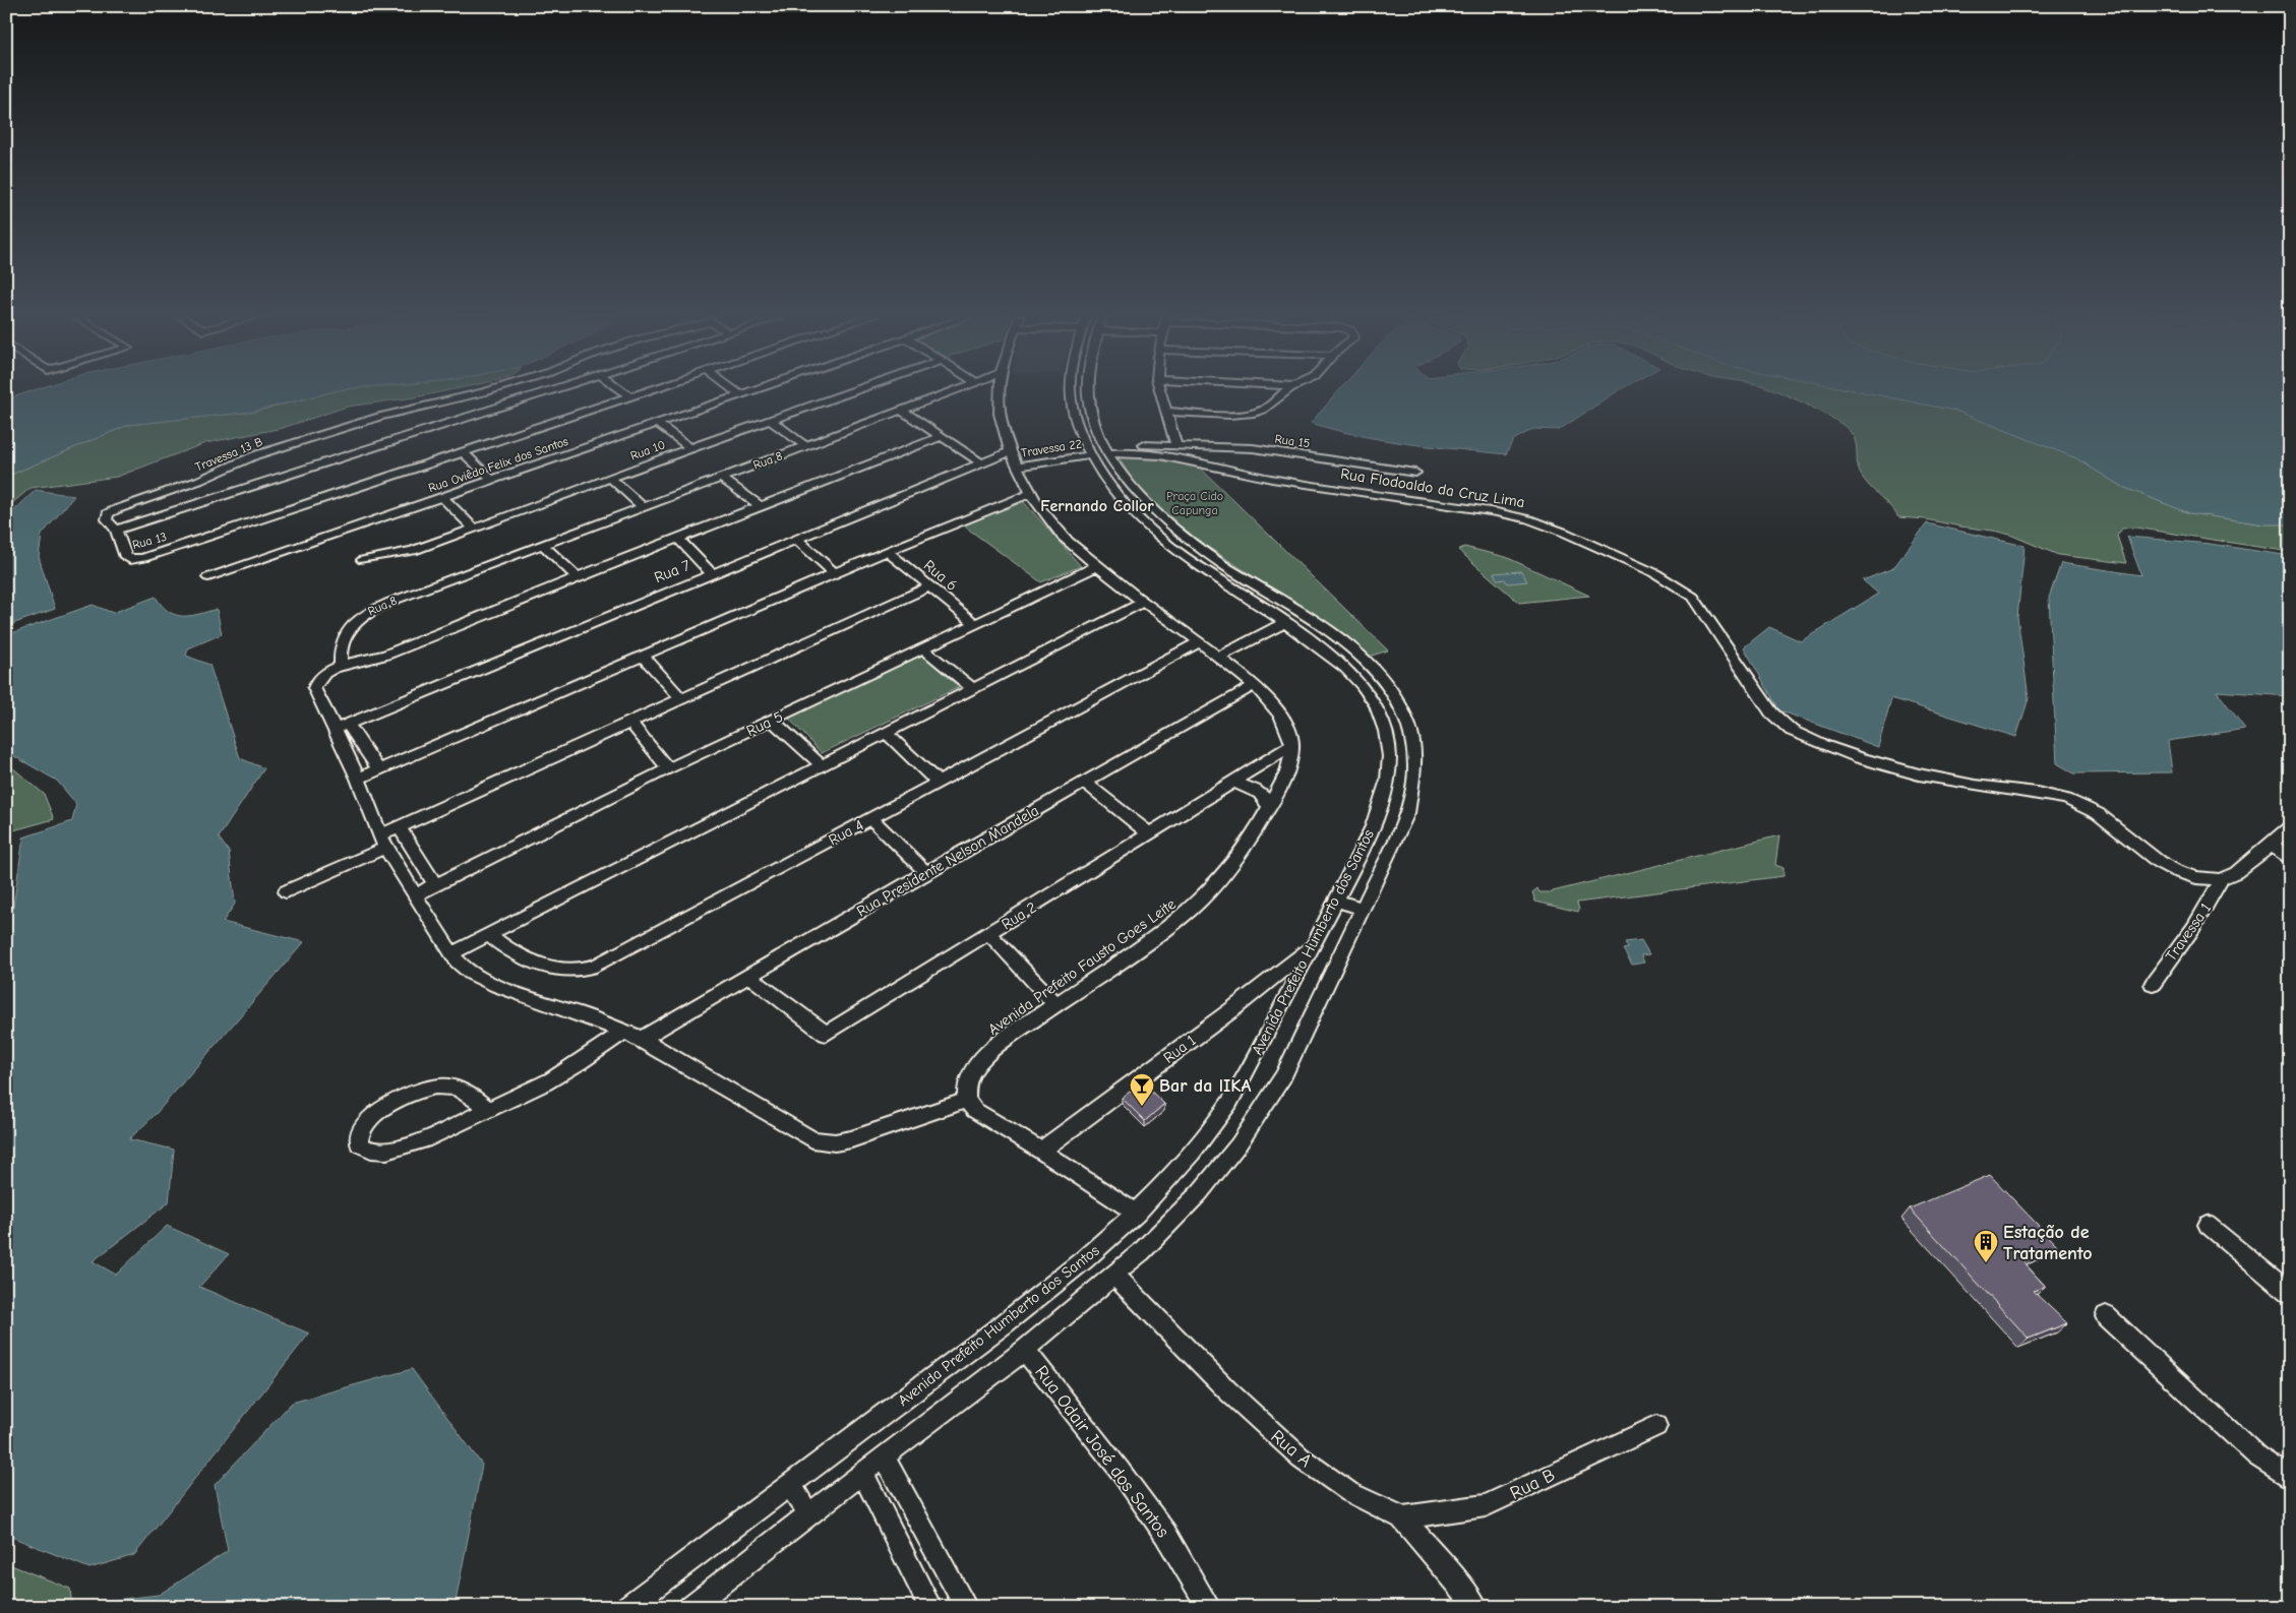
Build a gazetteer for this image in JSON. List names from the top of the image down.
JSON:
{
  "streets": {
    "street": [
      "Rua 15",
      "Travessa 22",
      "Rua 10",
      "Travessa 13 B",
      "Rua 8",
      "Rua Oviêdo Felix dos Santos",
      "Rua Flodoaldo da Cruz Lima",
      "Rua 13",
      "Rua 7",
      "Rua 6",
      "Rua 5",
      "Rua 4",
      "Rua Presidente Nelson Mandela",
      "Rua 2",
      "Travessa 1",
      "Avenida Prefeito Humberto dos Santos",
      "Avenida Prefeito Fausto Goes Leite",
      "Rua 1",
      "Rua A",
      "Rua Odair José dos Santos",
      "Rua B"
    ]
  },
  "crossings": [
    ["Rua 15", "Travessa 22"],
    ["Rua 15", "Rua Flodoaldo da Cruz Lima"],
    ["Rua 15", "Avenida Prefeito Humberto dos Santos"],
    ["Travessa 22", "Rua Flodoaldo da Cruz Lima"],
    ["Travessa 22", "Avenida Prefeito Humberto dos Santos"],
    ["Travessa 13 B", "Rua 13"],
    ["Rua Flodoaldo da Cruz Lima", "Travessa 1"],
    ["Rua Flodoaldo da Cruz Lima", "Avenida Prefeito Humberto dos Santos"],
    ["Rua 6", "Rua 5"],
    ["Rua Presidente Nelson Mandela", "Rua 2"],
    ["Rua 2", "Avenida Prefeito Fausto Goes Leite"],
    ["Avenida Prefeito Humberto dos Santos", "Rua 1"],
    ["Avenida Prefeito Humberto dos Santos", "Rua A"],
    ["Avenida Prefeito Humberto dos Santos", "Rua Odair José dos Santos"],
    ["Rua A", "Rua B"]
  ],
  "districts": ["Fernando Collor"],
  "parks": ["Praça Cido Capunga"],
  "places": {
    "bar": ["Bar da lIKA"],
    "building": ["Estação de Tratamento"]
  }
}
